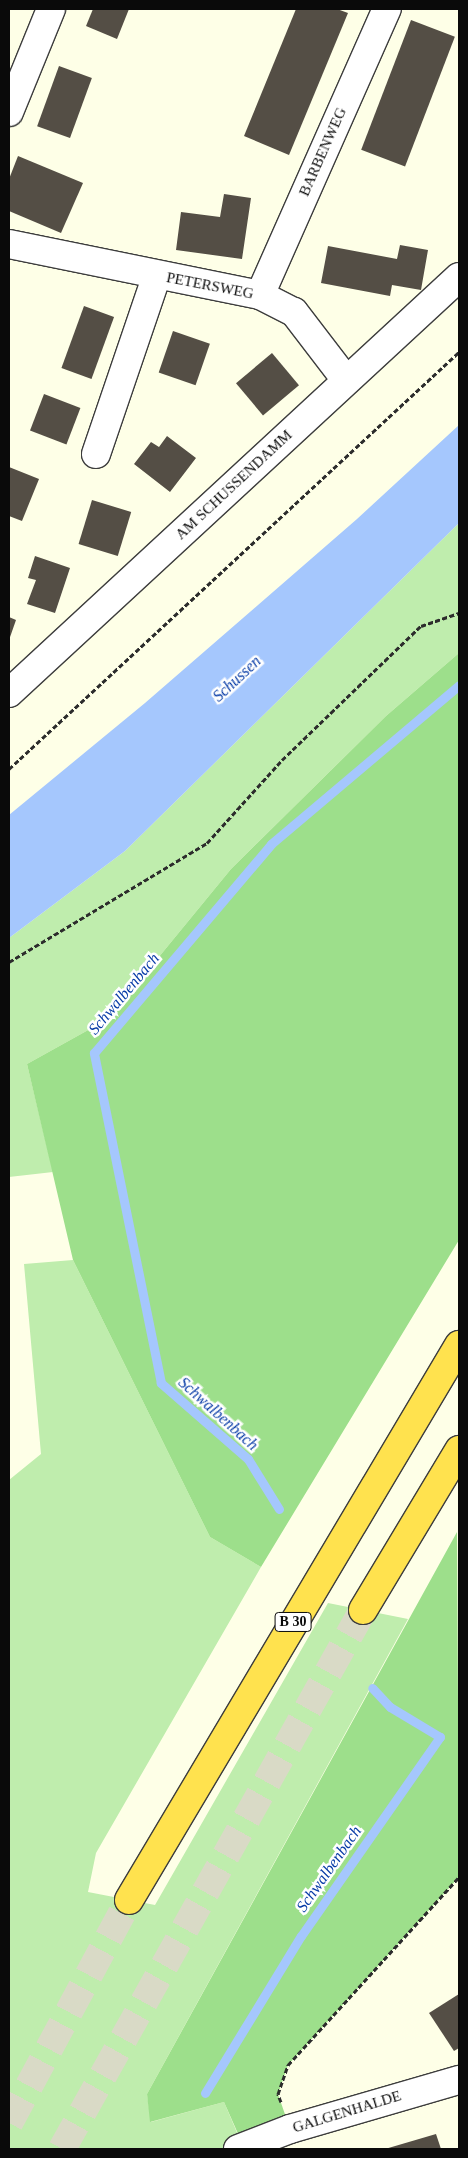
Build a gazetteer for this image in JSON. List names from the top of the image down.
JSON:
{
  "streets": {
    "highway": ["B 30"],
    "street": [
      "BARBENWEG",
      "PETERSWEG",
      "AM SCHUSSENDAMM",
      "GALGENHALDE"
    ]
  },
  "crossings": [
    ["BARBENWEG", "PETERSWEG"],
    ["PETERSWEG", "AM SCHUSSENDAMM"]
  ],
  "water": ["Schussen", "Schwalbenbach"]
}
